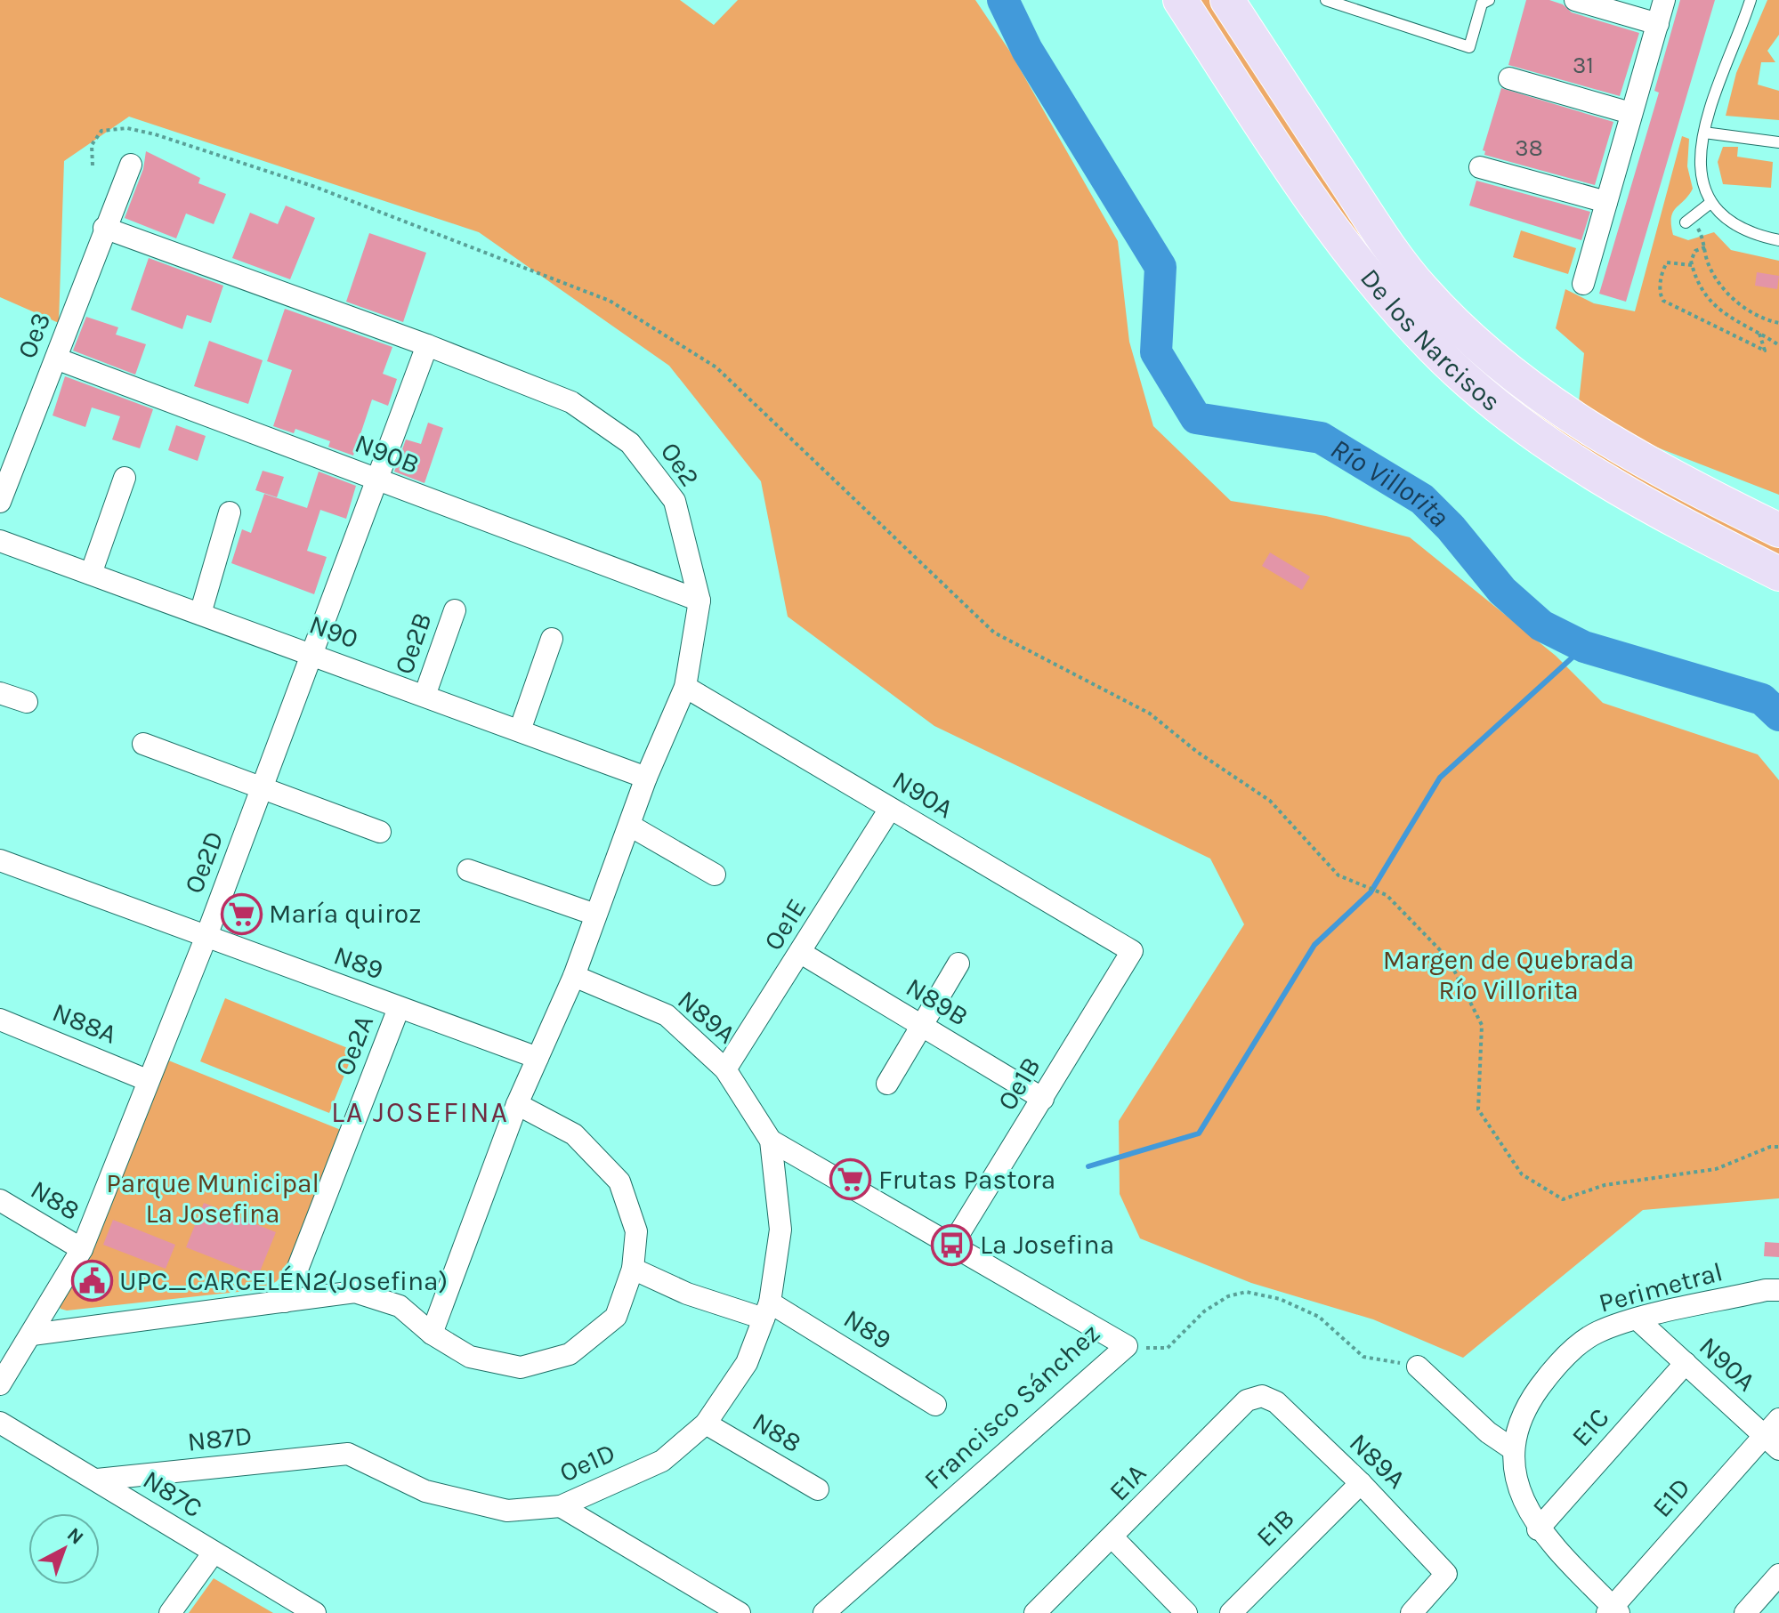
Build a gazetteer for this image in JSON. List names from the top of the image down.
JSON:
{
  "streets": {
    "main road": ["De los Narcisos"],
    "street": [
      "Oe3",
      "N90B",
      "Oe2",
      "N90",
      "Oe2B",
      "N90A",
      "Oe2D",
      "Oe1E",
      "N89",
      "N89B",
      "N89A",
      "N88A",
      "Oe2A",
      "Oe1B",
      "N88",
      "Perimetral",
      "Francisco Sánchez",
      "E1C",
      "N87D",
      "Oe1D",
      "E1A",
      "N87C",
      "E1D",
      "E1B"
    ]
  },
  "crossings": [
    ["Oe3", "N90B"],
    ["Oe3", "Oe2"],
    ["N90B", "Oe2"],
    ["N90B", "Oe2D"],
    ["Oe2", "N90"],
    ["Oe2", "N90A"],
    ["Oe2", "Oe2D"],
    ["Oe2", "N89"],
    ["Oe2", "N89A"],
    ["N90", "Oe2B"],
    ["N90", "Oe2D"],
    ["N90A", "Oe1E"],
    ["N90A", "Oe1B"],
    ["N90A", "Perimetral"],
    ["N90A", "E1C"],
    ["N90A", "E1D"],
    ["Oe2D", "N89"],
    ["Oe2D", "N88A"],
    ["Oe2D", "N88"],
    ["Oe1E", "N89B"],
    ["Oe1E", "N89A"],
    ["N89", "N89A"],
    ["N89", "Oe2A"],
    ["N89", "Oe1D"],
    ["N89B", "Oe1B"],
    ["N89A", "Oe1B"],
    ["N89A", "Francisco Sánchez"],
    ["N89A", "Oe1D"],
    ["N89A", "E1A"],
    ["N89A", "E1B"],
    ["Oe1B", "Francisco Sánchez"],
    ["N88", "Oe1D"],
    ["Perimetral", "E1C"],
    ["Perimetral", "E1D"],
    ["N87D", "Oe1D"],
    ["N87D", "N87C"]
  ],
  "districts": ["LA JOSEFINA"],
  "water": ["Río Villorita"],
  "parks": ["Margen de Quebrada Río Villorita", "Parque Municipal La Josefina"],
  "places": {
    "supermarket": ["María quiroz", "Frutas Pastora"],
    "bus stop": ["La Josefina"],
    "public building": ["UPC_CARCELÉN2(Josefina)"]
  },
  "house_numbers": ["31", "38"],
  "north": "top right"
}
